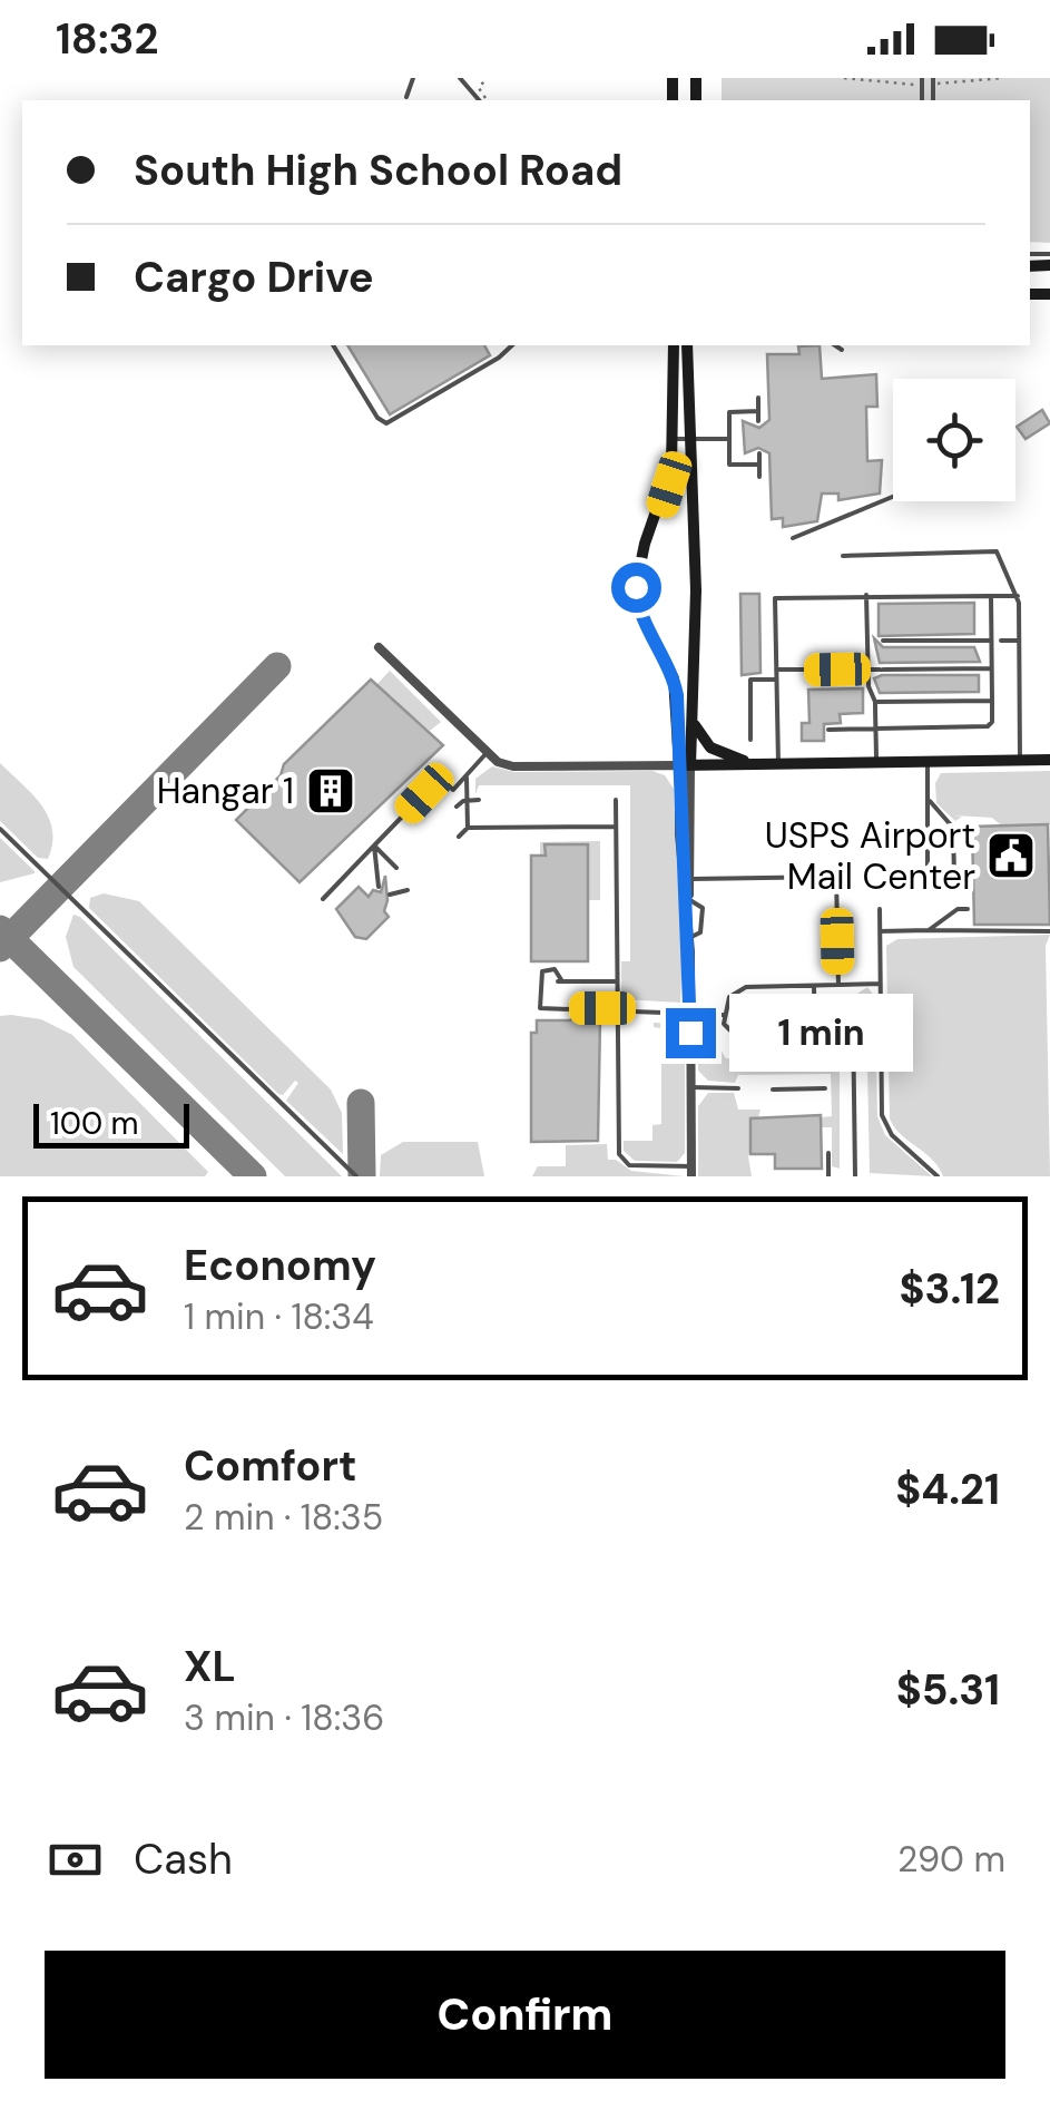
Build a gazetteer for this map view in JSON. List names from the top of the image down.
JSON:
{
  "places": {
    "building": ["Hangar 1"],
    "public building": ["USPS Airport Mail Center"]
  },
  "scale_bar": "100 m",
  "page": {
    "status": "18:32",
    "banner": ["South High School Road", "Cargo Drive"],
    "bubble": "1 min",
    "scale": "100 m",
    "list": [
      {
        "name": "Economy",
        "note": "1 min · 18:34",
        "value": "$3.12"
      },
      {
        "name": "Comfort",
        "note": "2 min · 18:35",
        "value": "$4.21"
      },
      {
        "name": "XL",
        "note": "3 min · 18:36",
        "value": "$5.31"
      }
    ],
    "pay": ["Cash", "290 m"],
    "buttons": "Confirm"
  }
}
